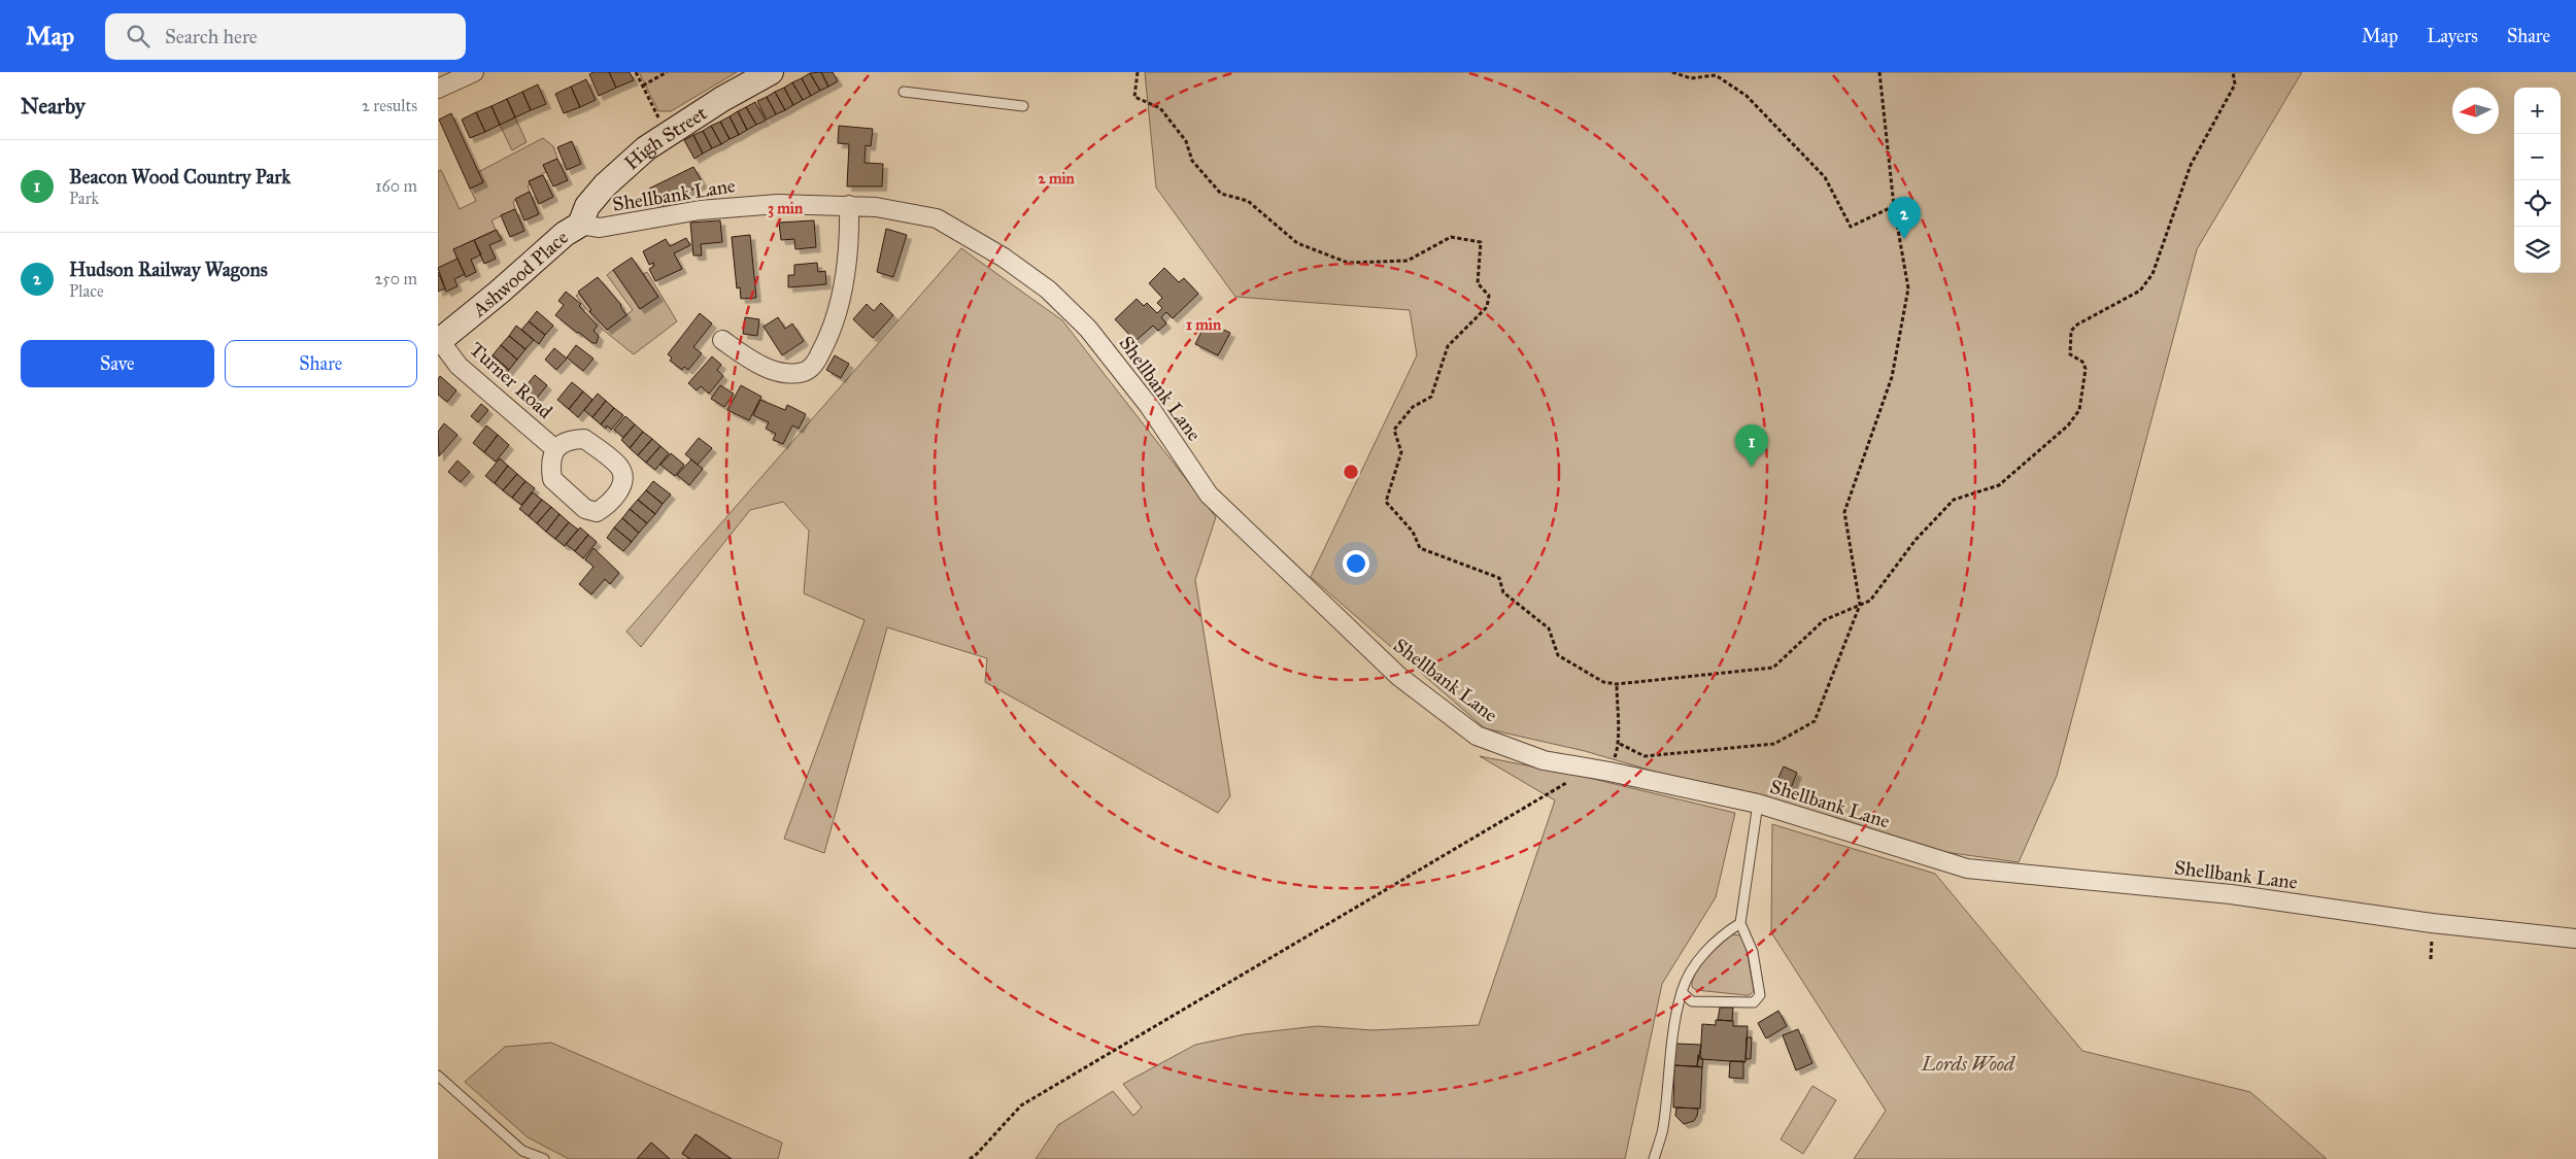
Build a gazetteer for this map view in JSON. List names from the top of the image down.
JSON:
{
  "streets": {
    "main road": ["High Street", "Ashwood Place"],
    "street": ["Shellbank Lane", "Turner Road"]
  },
  "crossings": [
    ["High Street", "Shellbank Lane"],
    ["High Street", "Ashwood Place"],
    ["Shellbank Lane", "Ashwood Place"],
    ["Ashwood Place", "Turner Road"]
  ],
  "parks": ["Lords Wood"],
  "north": "left",
  "page": {
    "header": "Map",
    "search": "Search here",
    "nav": ["Map", "Layers", "Share"],
    "heading": ["Nearby", "2 results"],
    "map_buttons": ["+", "−"],
    "list": [
      {
        "mark": "1",
        "name": "Beacon Wood Country Park",
        "note": "Park",
        "value": "160 m"
      },
      {
        "mark": "2",
        "name": "Hudson Railway Wagons",
        "note": "Place",
        "value": "250 m"
      }
    ],
    "pins": ["2", "1"],
    "buttons": ["Save", "Share"]
  },
  "rings": ["2 min", "3 min", "1 min"]
}
